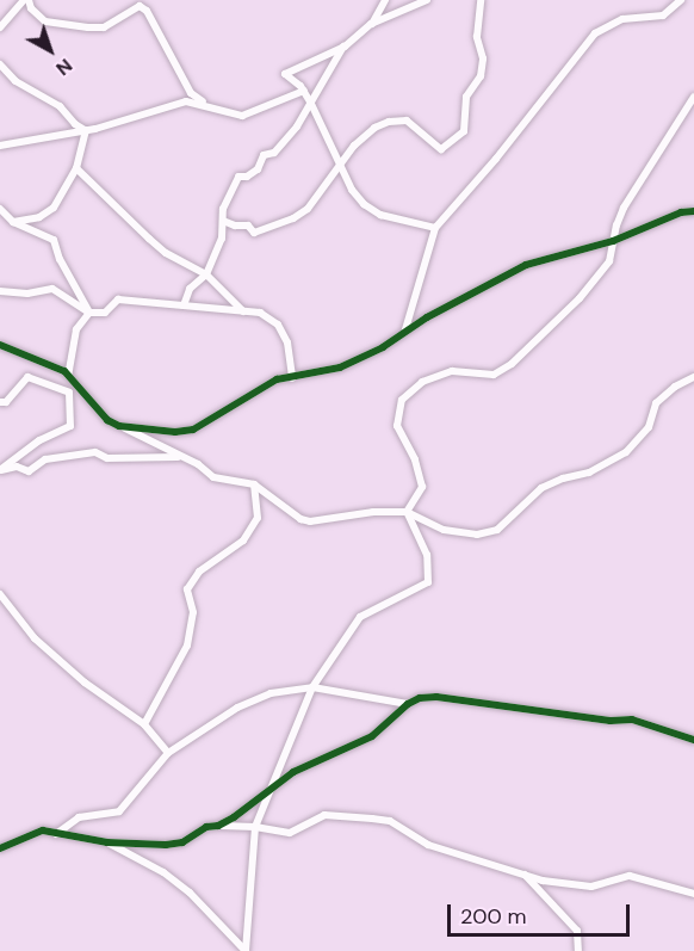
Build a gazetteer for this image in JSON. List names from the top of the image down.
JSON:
{
  "scale_bar": "200 m",
  "north": "bottom right"
}
